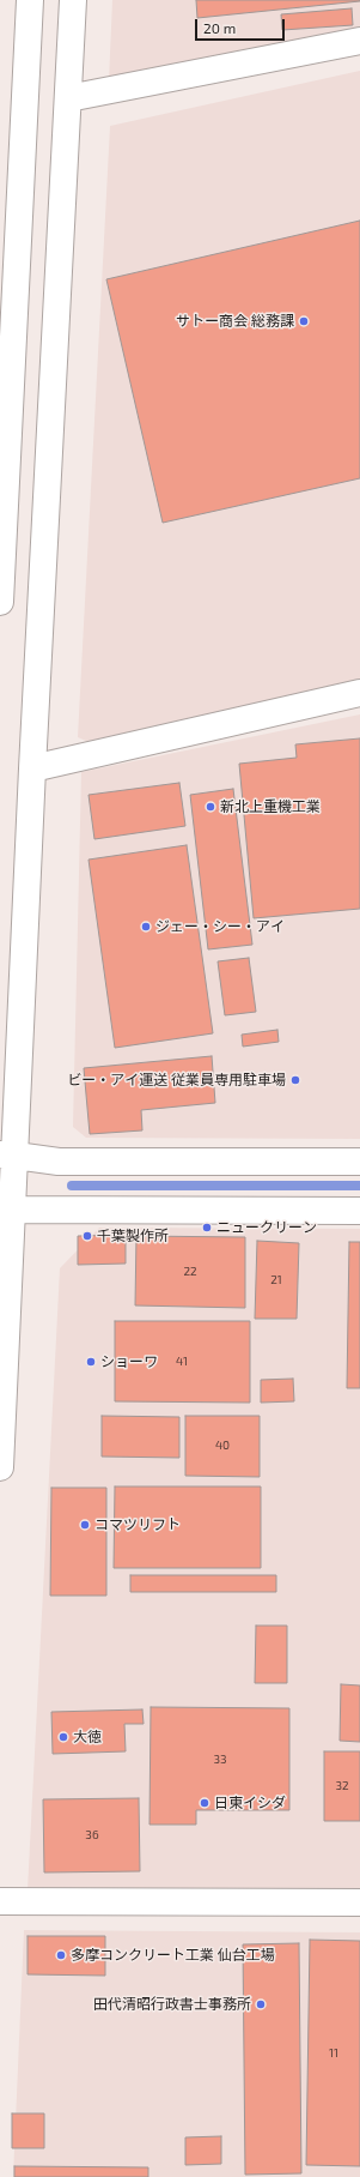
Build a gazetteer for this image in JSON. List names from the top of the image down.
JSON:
{
  "places": [
    "サトー商会 総務課",
    "新北上重機工業",
    "ジェー・シー・アイ",
    "ビー・アイ運送 従業員専用駐車場",
    "ニュークリーン",
    "千葉製作所",
    "ショーワ",
    "コマツリフト",
    "大徳",
    "日東イシダ",
    "多摩コンクリート工業 仙台工場",
    "田代清昭行政書士事務所"
  ],
  "house_numbers": [
    "22",
    "21",
    "41",
    "40",
    "33",
    "32",
    "36",
    "11"
  ],
  "scale_bar": "20 m"
}
